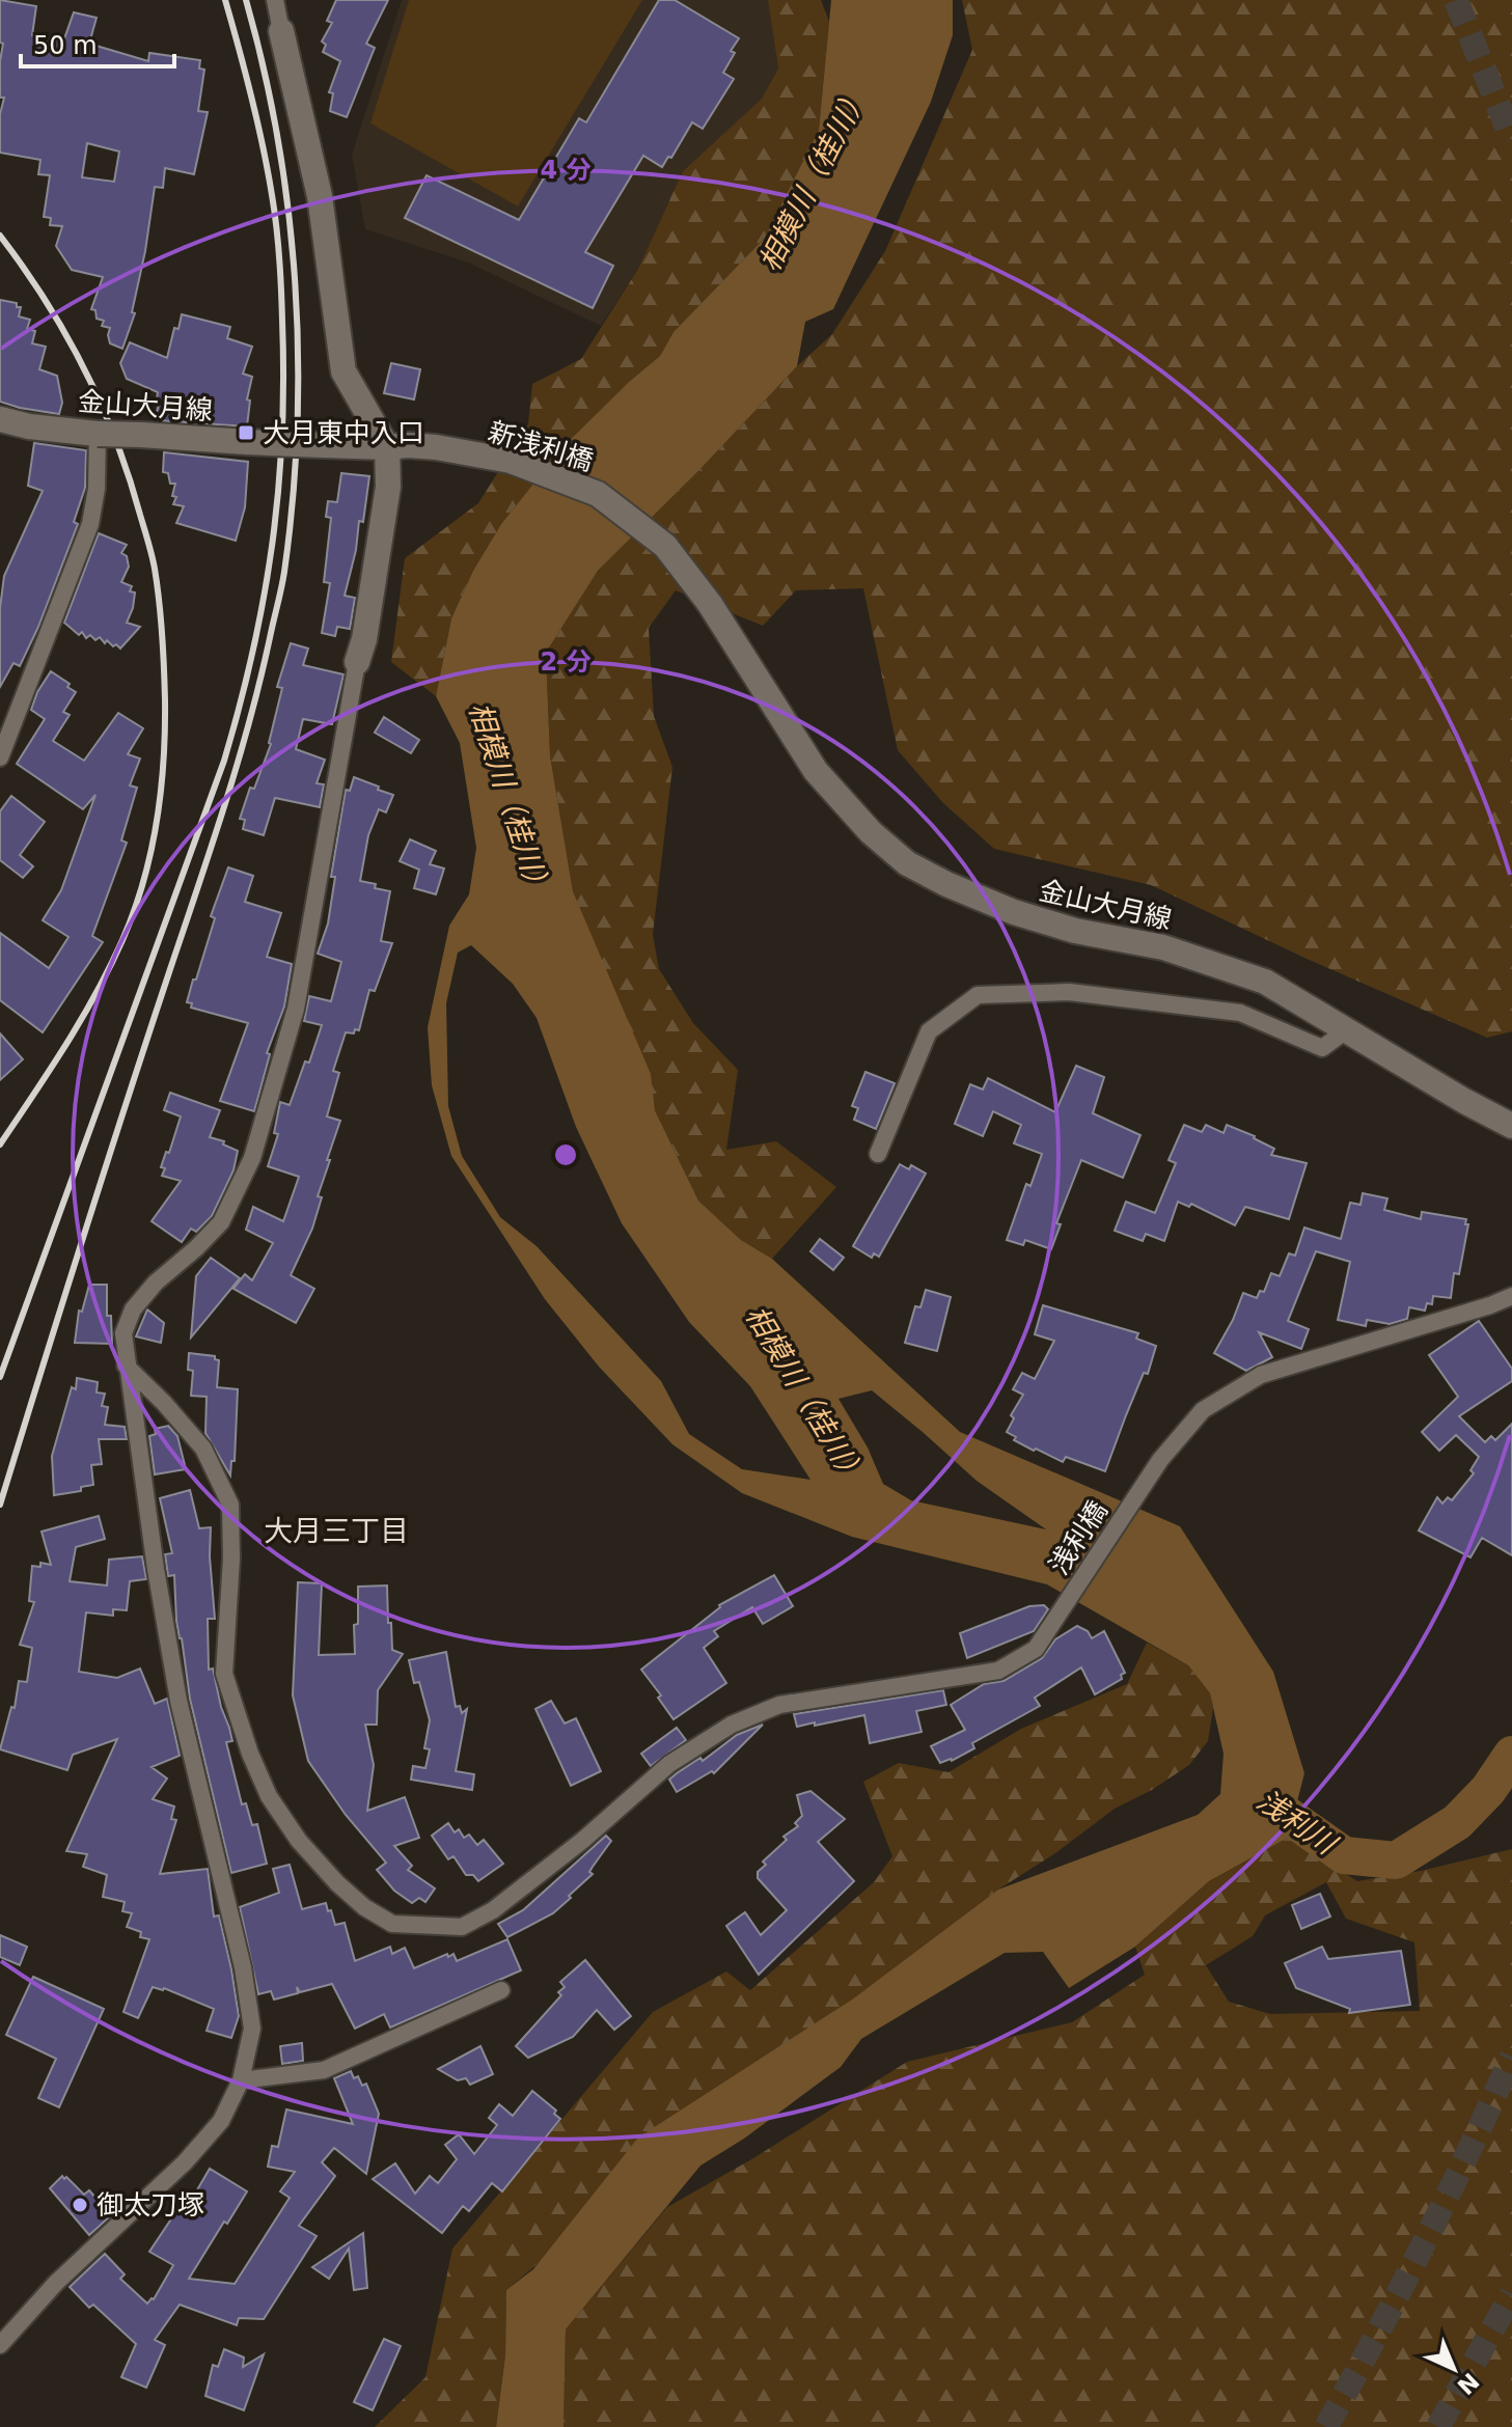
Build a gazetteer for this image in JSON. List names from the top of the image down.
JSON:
{
  "streets": {
    "main road": ["金山大月線", "新浅利橋"],
    "street": ["浅利橋"]
  },
  "crossings": [
    ["金山大月線", "新浅利橋"]
  ],
  "districts": ["大月三丁目"],
  "water": ["相模川（桂川）", "浅利川"],
  "places": {
    "transit": ["大月東中入口"],
    "other": ["御太刀塚"]
  },
  "scale_bar": "50 m",
  "north": "bottom right",
  "rings": ["4 分", "2 分"]
}
